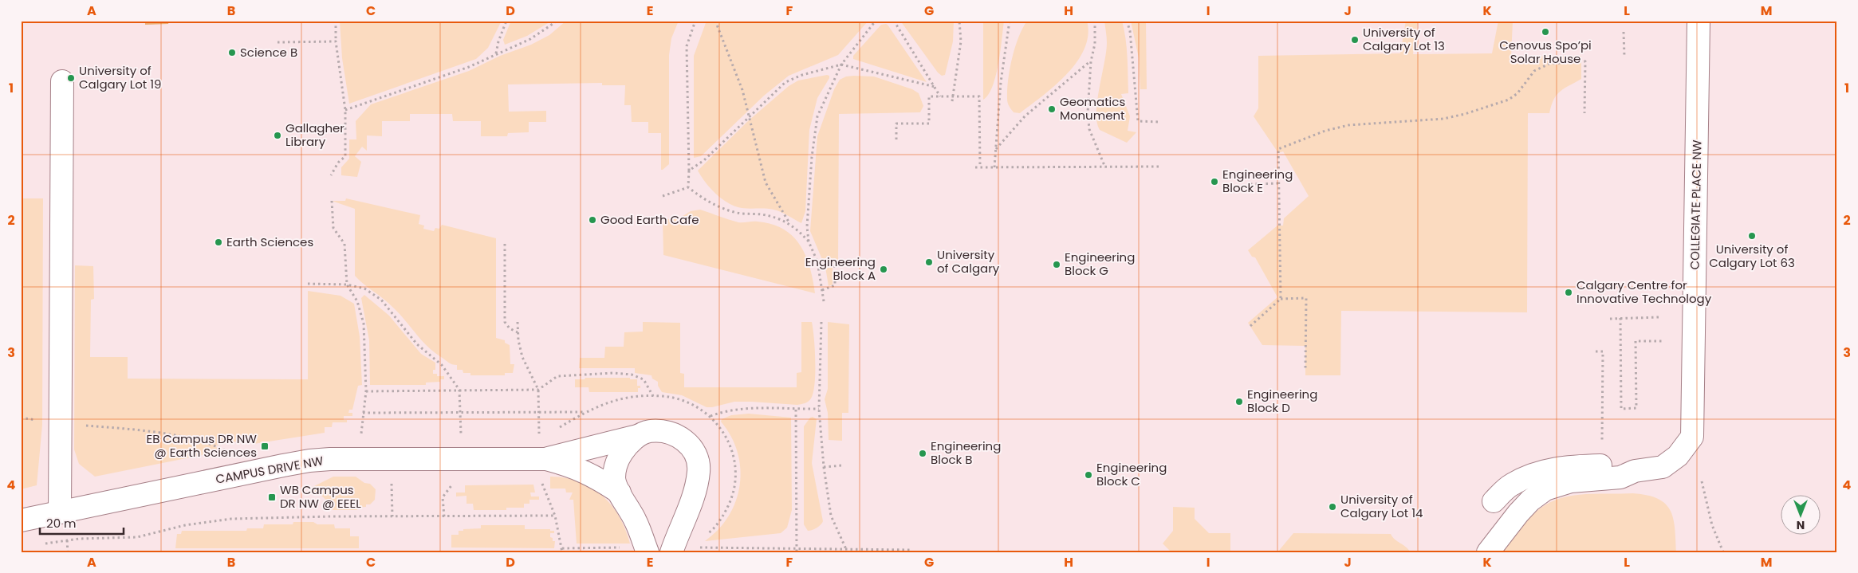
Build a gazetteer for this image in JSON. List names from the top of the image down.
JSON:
{
  "streets": {
    "street": ["COLLEGIATE PLACE NW", "CAMPUS DRIVE NW"]
  },
  "places": {
    "other": [
      "Cenovus Spo’pi Solar House",
      "University of Calgary Lot 13",
      "Science B",
      "University of Calgary Lot 19",
      "Geomatics Monument",
      "Gallagher Library",
      "Engineering Block E",
      "Good Earth Cafe",
      "University of Calgary Lot 63",
      "Earth Sciences",
      "University of Calgary",
      "Engineering Block G",
      "Engineering Block A",
      "Calgary Centre for Innovative Technology",
      "Engineering Block D",
      "Engineering Block B",
      "Engineering Block C",
      "University of Calgary Lot 14"
    ],
    "transit": ["EB Campus DR NW @ Earth Sciences", "WB Campus DR NW @ EEEL"]
  },
  "scale_bar": "20 m",
  "north": "bottom",
  "grid": {
    "columns": [
      "A",
      "B",
      "C",
      "D",
      "E",
      "F",
      "G",
      "H",
      "I",
      "J",
      "K",
      "L",
      "M"
    ],
    "rows": [
      "1",
      "2",
      "3",
      "4"
    ]
  }
}
